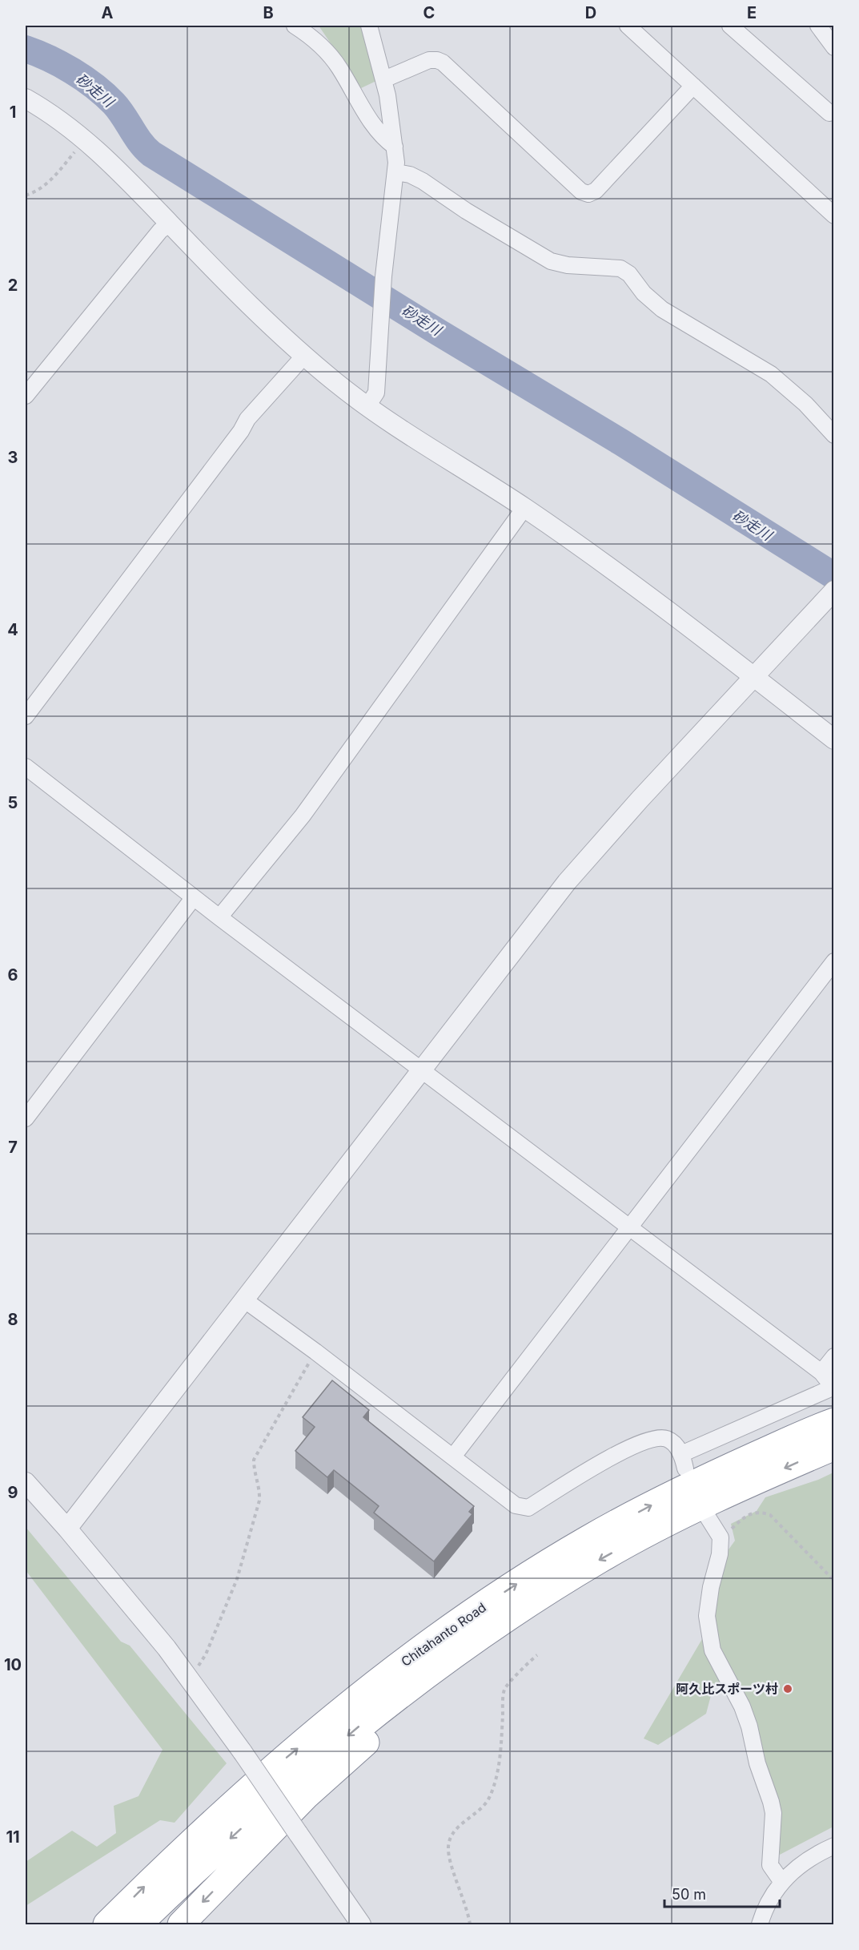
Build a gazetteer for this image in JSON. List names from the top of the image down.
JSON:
{
  "streets": {
    "highway": ["Chitahanto Road"]
  },
  "water": ["砂走川"],
  "places": ["阿久比スポーツ村"],
  "scale_bar": "50 m",
  "grid": {
    "columns": [
      "A",
      "B",
      "C",
      "D",
      "E"
    ],
    "rows": [
      "1",
      "2",
      "3",
      "4",
      "5",
      "6",
      "7",
      "8",
      "9",
      "10",
      "11"
    ]
  }
}
